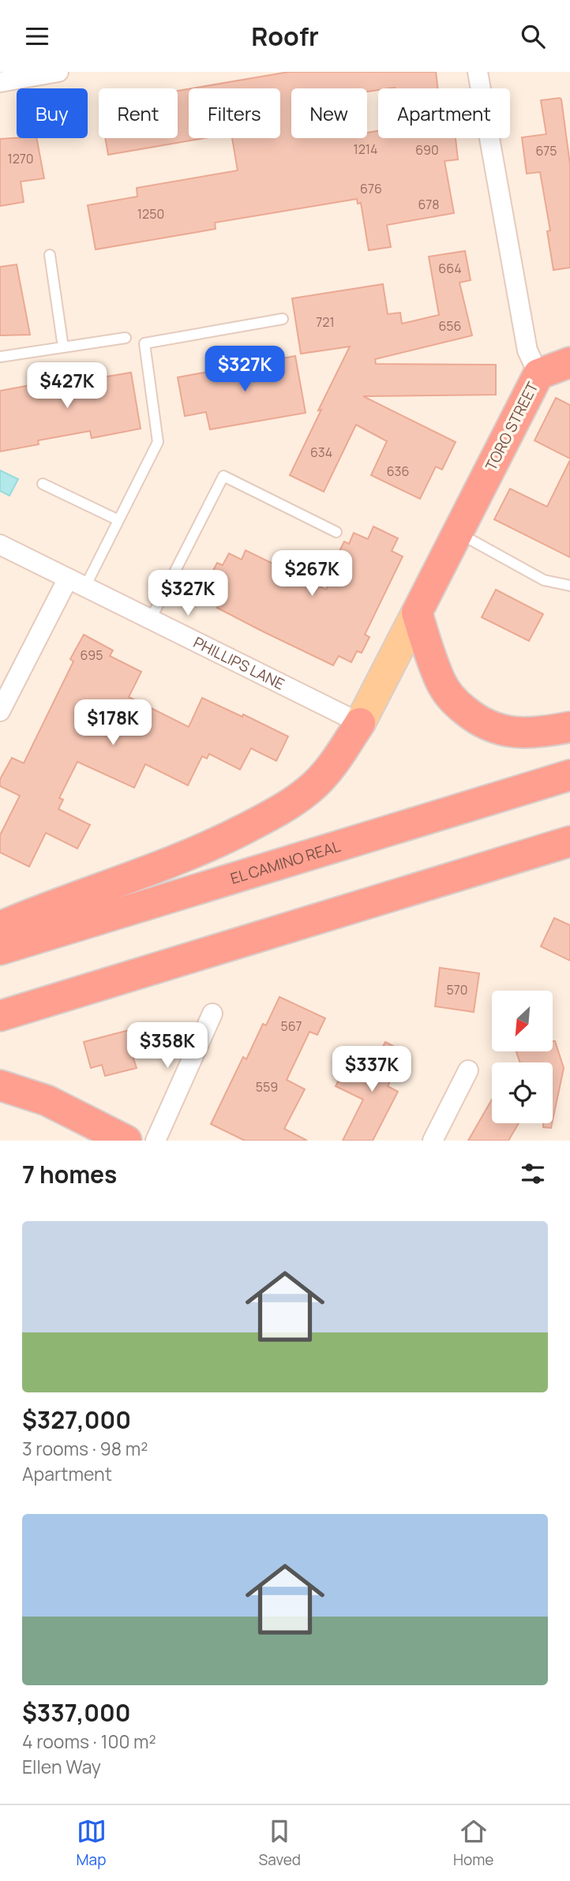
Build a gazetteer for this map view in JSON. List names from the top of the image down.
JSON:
{
  "streets": {
    "highway": ["TORO STREET", "EL CAMINO REAL"],
    "street": ["PHILLIPS LANE"]
  },
  "crossings": [
    ["TORO STREET", "PHILLIPS LANE"]
  ],
  "house_numbers": [
    "1214",
    "690",
    "675",
    "1270",
    "676",
    "678",
    "1250",
    "664",
    "721",
    "656",
    "634",
    "636",
    "695",
    "570",
    "567",
    "559"
  ],
  "north": "bottom left",
  "page": {
    "header": "Roofr",
    "chip": [
      "Buy",
      "Rent",
      "Filters",
      "New",
      "Apartment"
    ],
    "price": [
      "$327K",
      "$427K",
      "$267K",
      "$327K",
      "$178K",
      "$358K",
      "$337K"
    ],
    "heading": "7 homes",
    "list": [
      {
        "name": "$327,000",
        "note": "3 rooms · 98 m² · Apartment"
      },
      {
        "name": "$337,000",
        "note": "4 rooms · 100 m² · Ellen Way"
      }
    ],
    "tabs": ["Map", "Saved", "Home"]
  }
}
